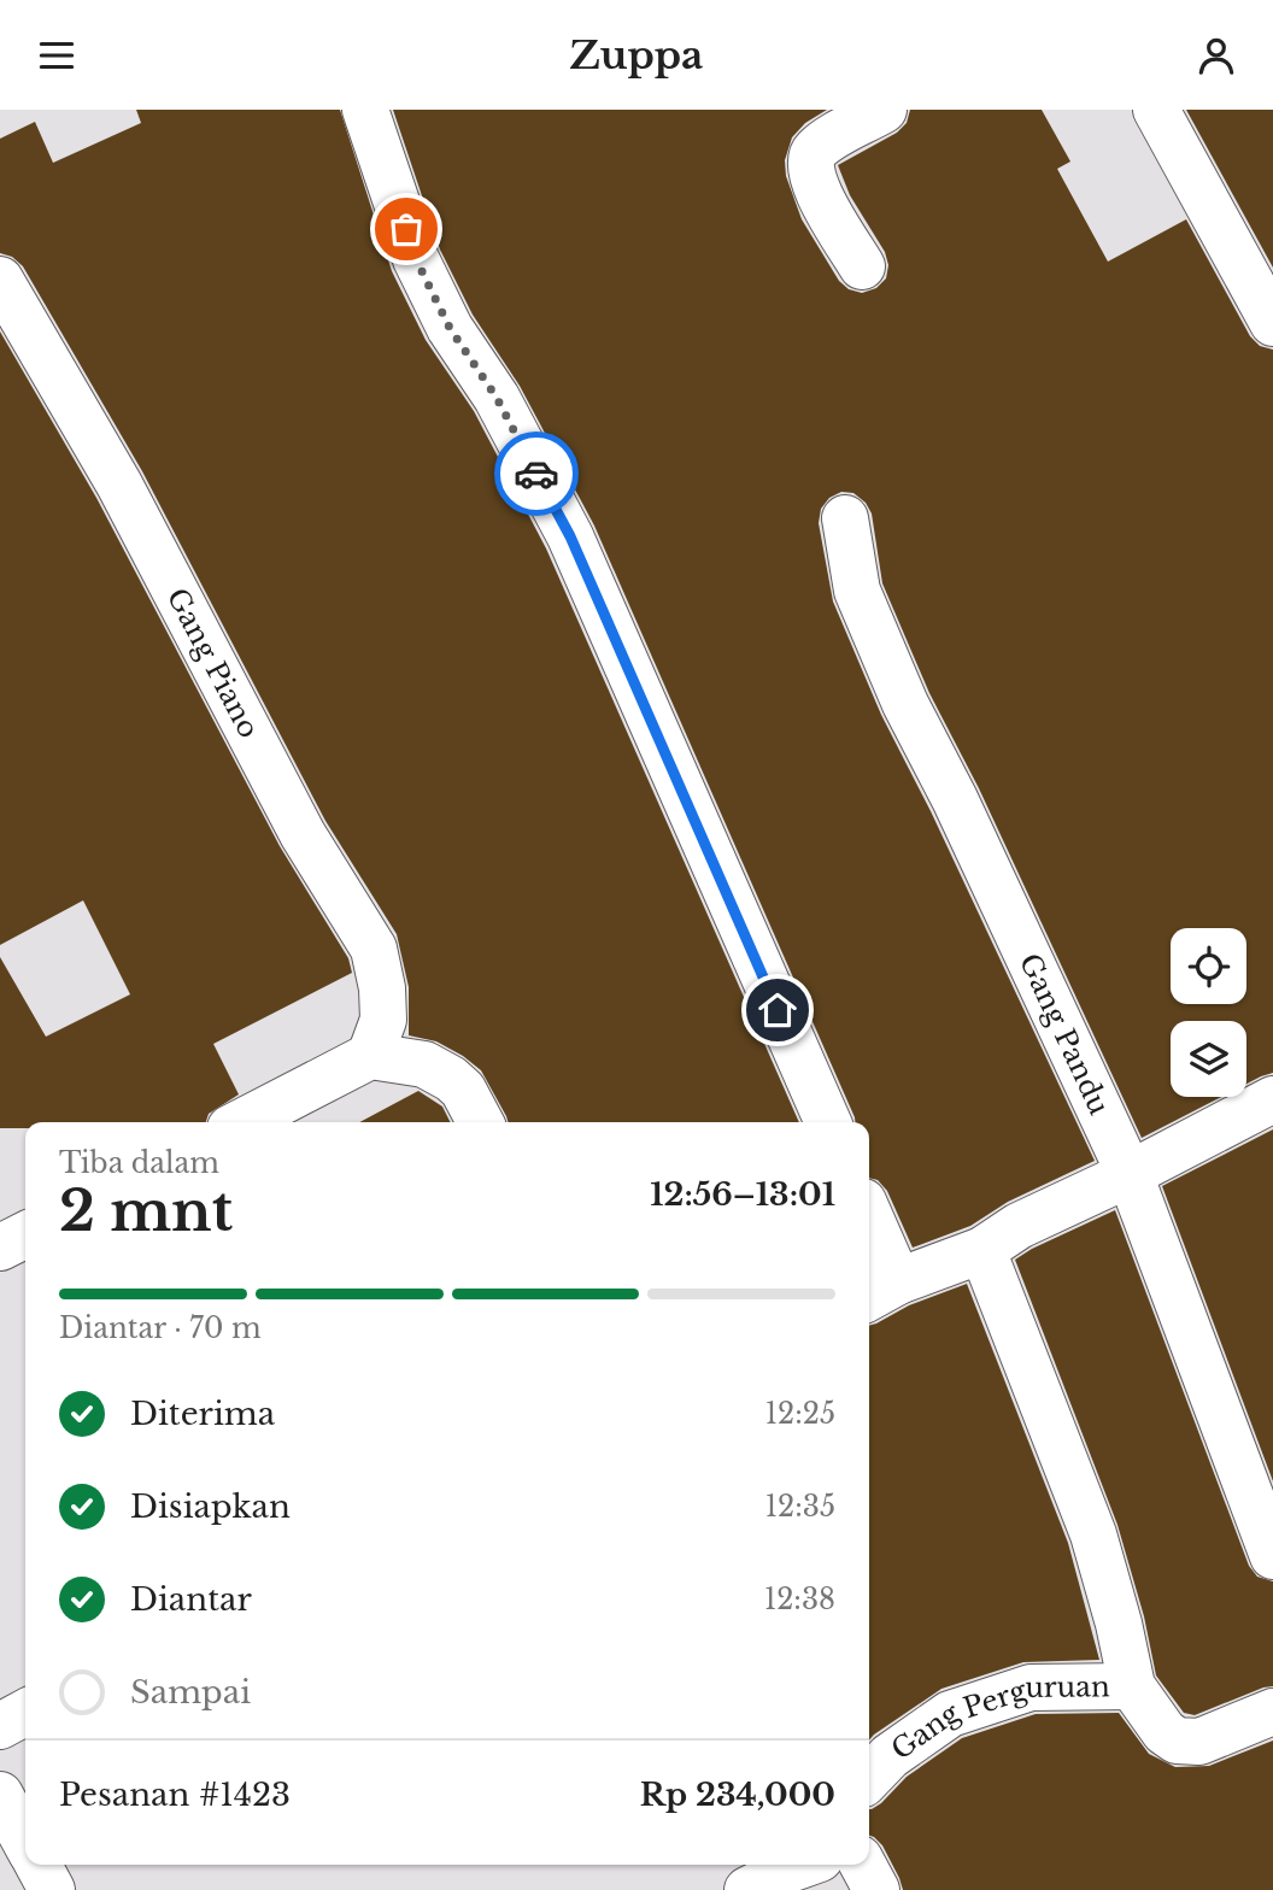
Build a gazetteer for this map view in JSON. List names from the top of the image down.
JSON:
{
  "streets": {
    "street": ["Gang Piano", "Gang Pandu", "Gang Perguruan"]
  },
  "page": {
    "header": "Zuppa",
    "heading": ["2 mnt", "Tiba dalam", "12:56–13:01"],
    "panel": ["Pesanan #1423", "Rp 234,000"],
    "bar": "Diantar · 70 m",
    "list": [
      ["Diterima", "12:25"],
      ["Disiapkan", "12:35"],
      ["Diantar", "12:38"],
      "Sampai"
    ]
  }
}
